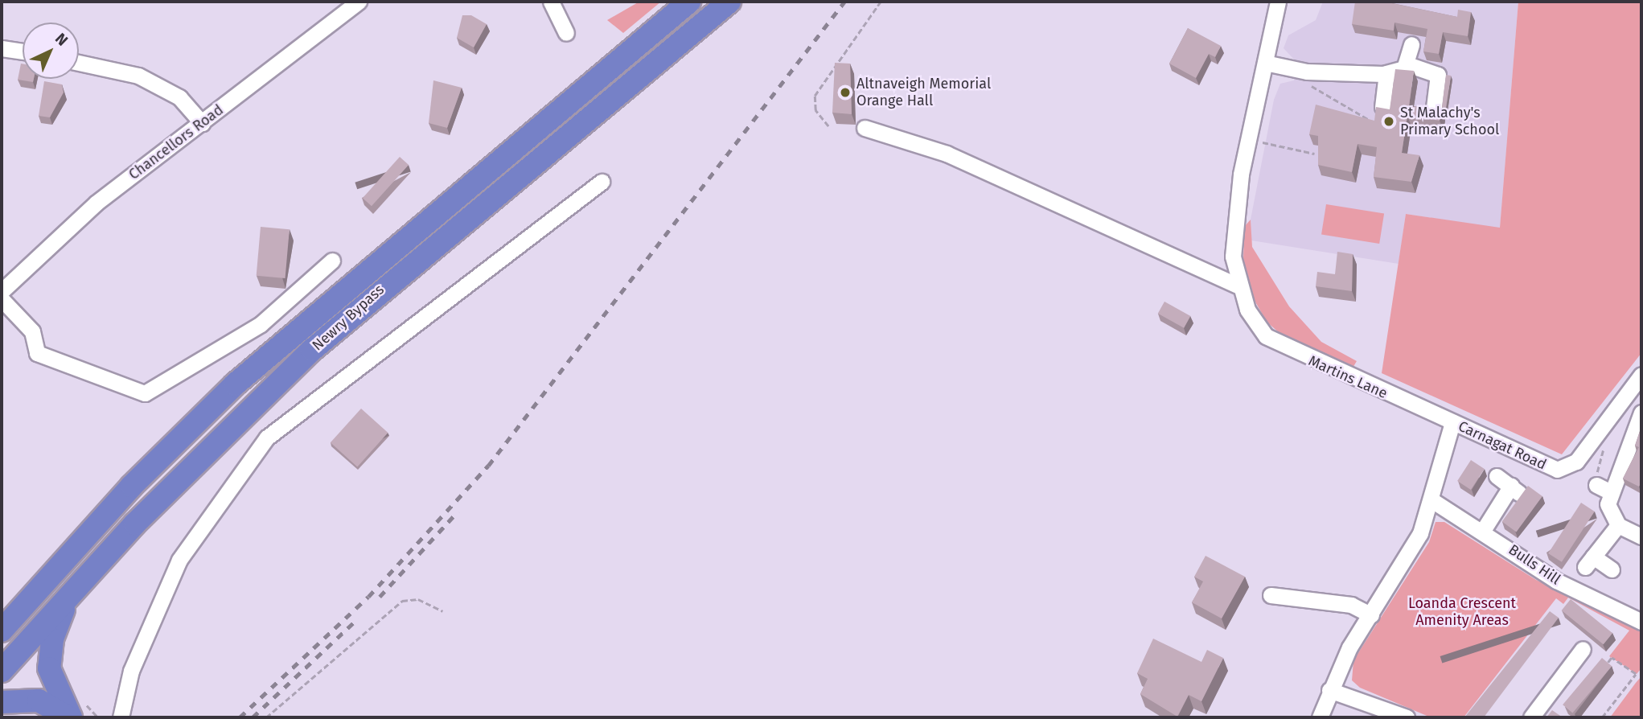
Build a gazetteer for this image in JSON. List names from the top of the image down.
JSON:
{
  "streets": {
    "highway": ["Newry Bypass"],
    "street": [
      "Chancellors Road",
      "Martins Lane",
      "Carnagat Road",
      "Bulls Hill"
    ]
  },
  "crossings": [
    ["Martins Lane", "Carnagat Road"]
  ],
  "parks": ["Loanda Crescent Amenity Areas"],
  "places": ["Altnaveigh Memorial Orange Hall", "St Malachy's Primary School"],
  "north": "top right"
}
